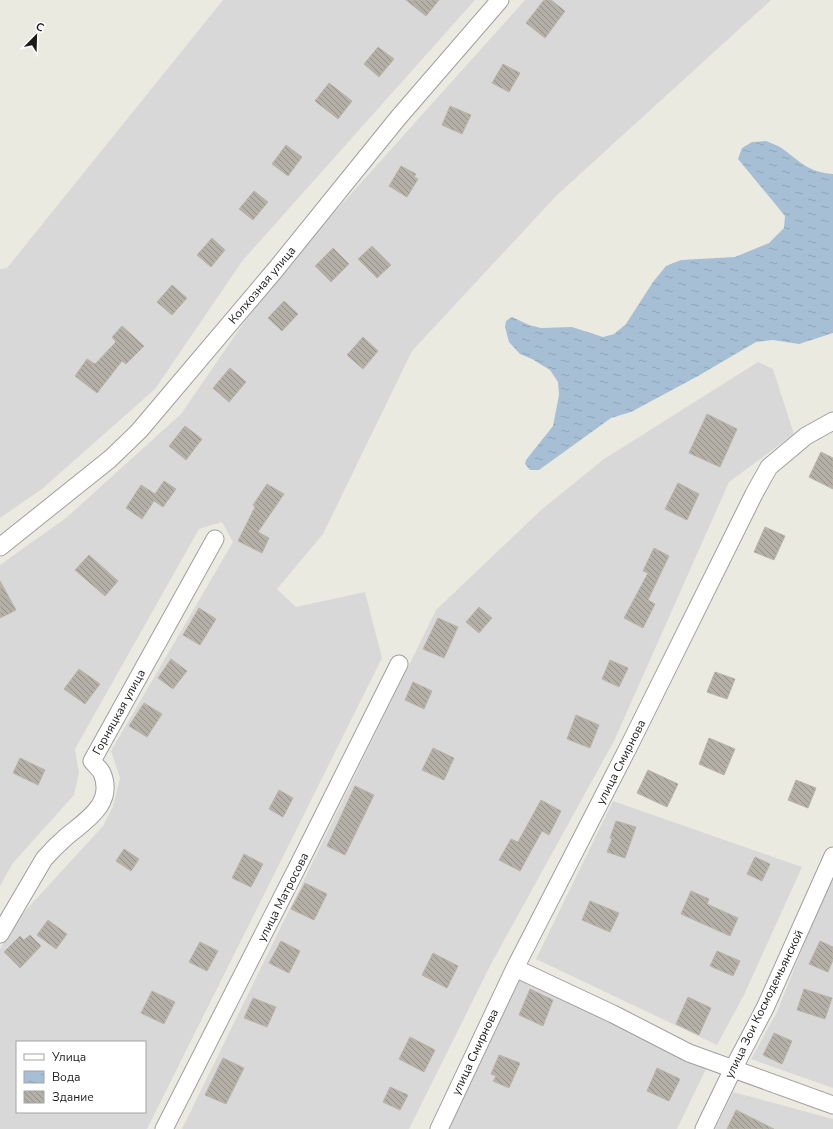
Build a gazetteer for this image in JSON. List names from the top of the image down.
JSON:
{
  "streets": {
    "street": [
      "Колхозная улица",
      "Горняцкая улица",
      "улица Смирнова",
      "улица Матросова",
      "улица Зои Космодемьянской"
    ]
  },
  "legend": ["Улица", "Вода", "Здание"],
  "north": "top right"
}
